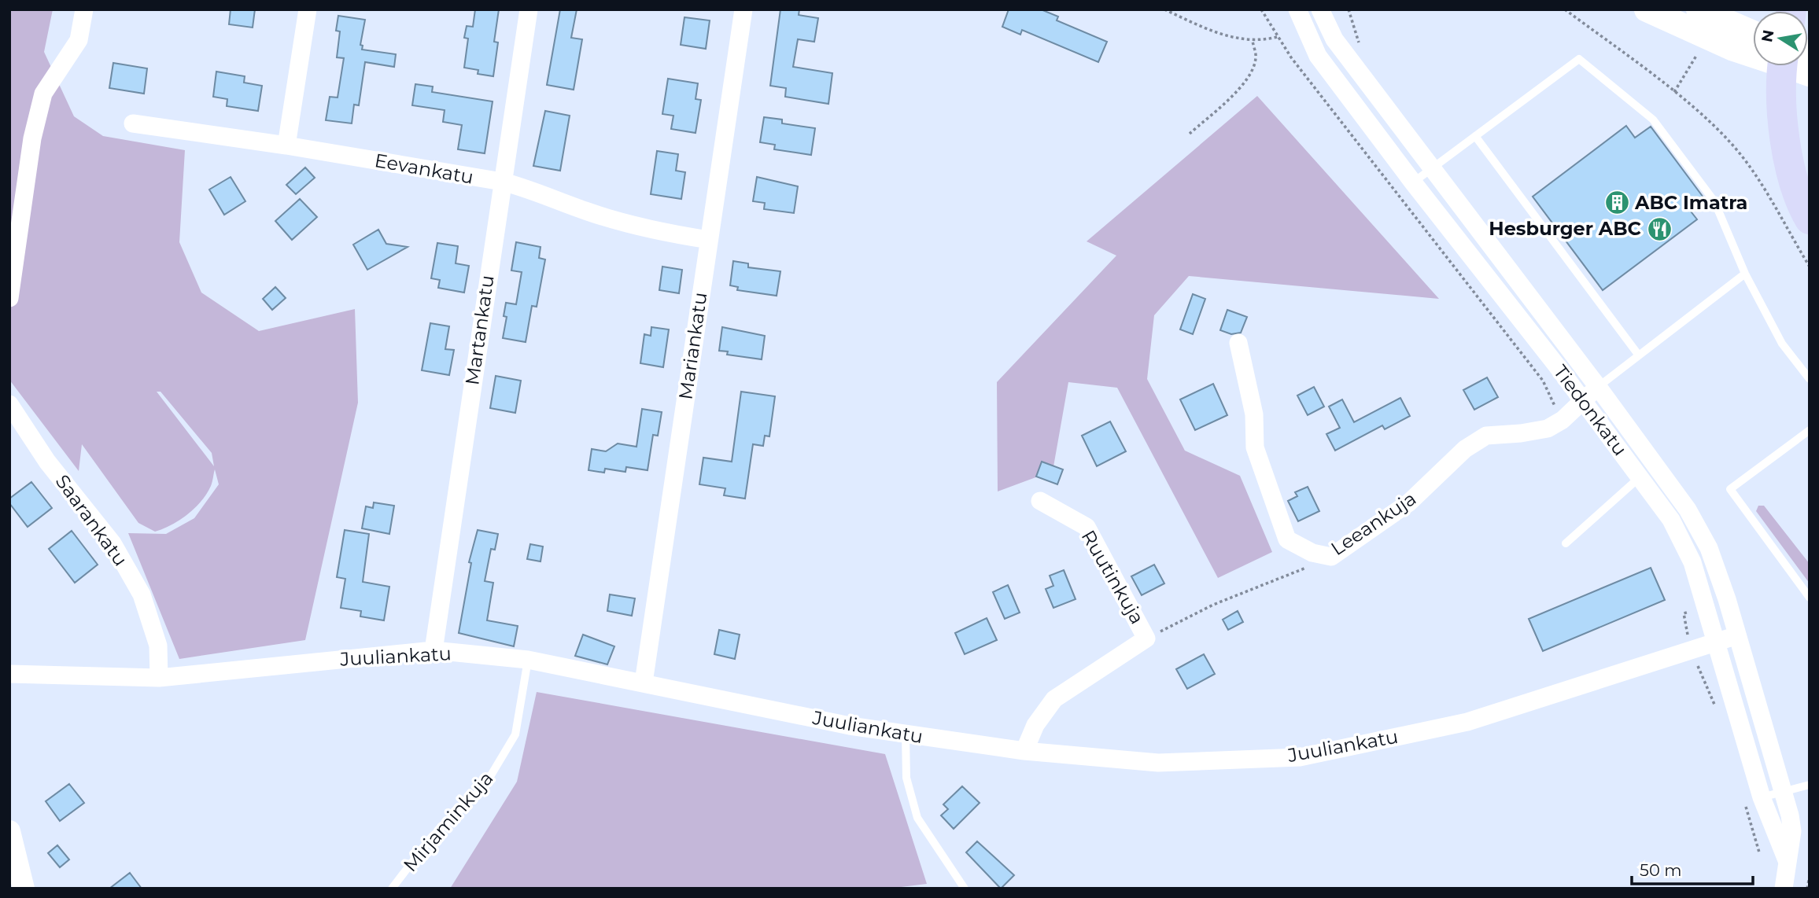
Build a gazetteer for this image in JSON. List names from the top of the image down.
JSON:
{
  "streets": {
    "street": [
      "Eevankatu",
      "Martankatu",
      "Mariankatu",
      "Tiedonkatu",
      "Saarankatu",
      "Leeankuja",
      "Ruutinkuja",
      "Juuliankatu"
    ],
    "lane": ["Mirjaminkuja"]
  },
  "crossings": [
    ["Eevankatu", "Martankatu"],
    ["Eevankatu", "Mariankatu"],
    ["Martankatu", "Juuliankatu"],
    ["Mariankatu", "Juuliankatu"],
    ["Tiedonkatu", "Leeankuja"],
    ["Tiedonkatu", "Juuliankatu"],
    ["Saarankatu", "Juuliankatu"],
    ["Ruutinkuja", "Juuliankatu"],
    ["Juuliankatu", "Mirjaminkuja"]
  ],
  "places": {
    "building": ["ABC Imatra"],
    "restaurant": ["Hesburger ABC"]
  },
  "scale_bar": "50 m",
  "north": "left"
}
